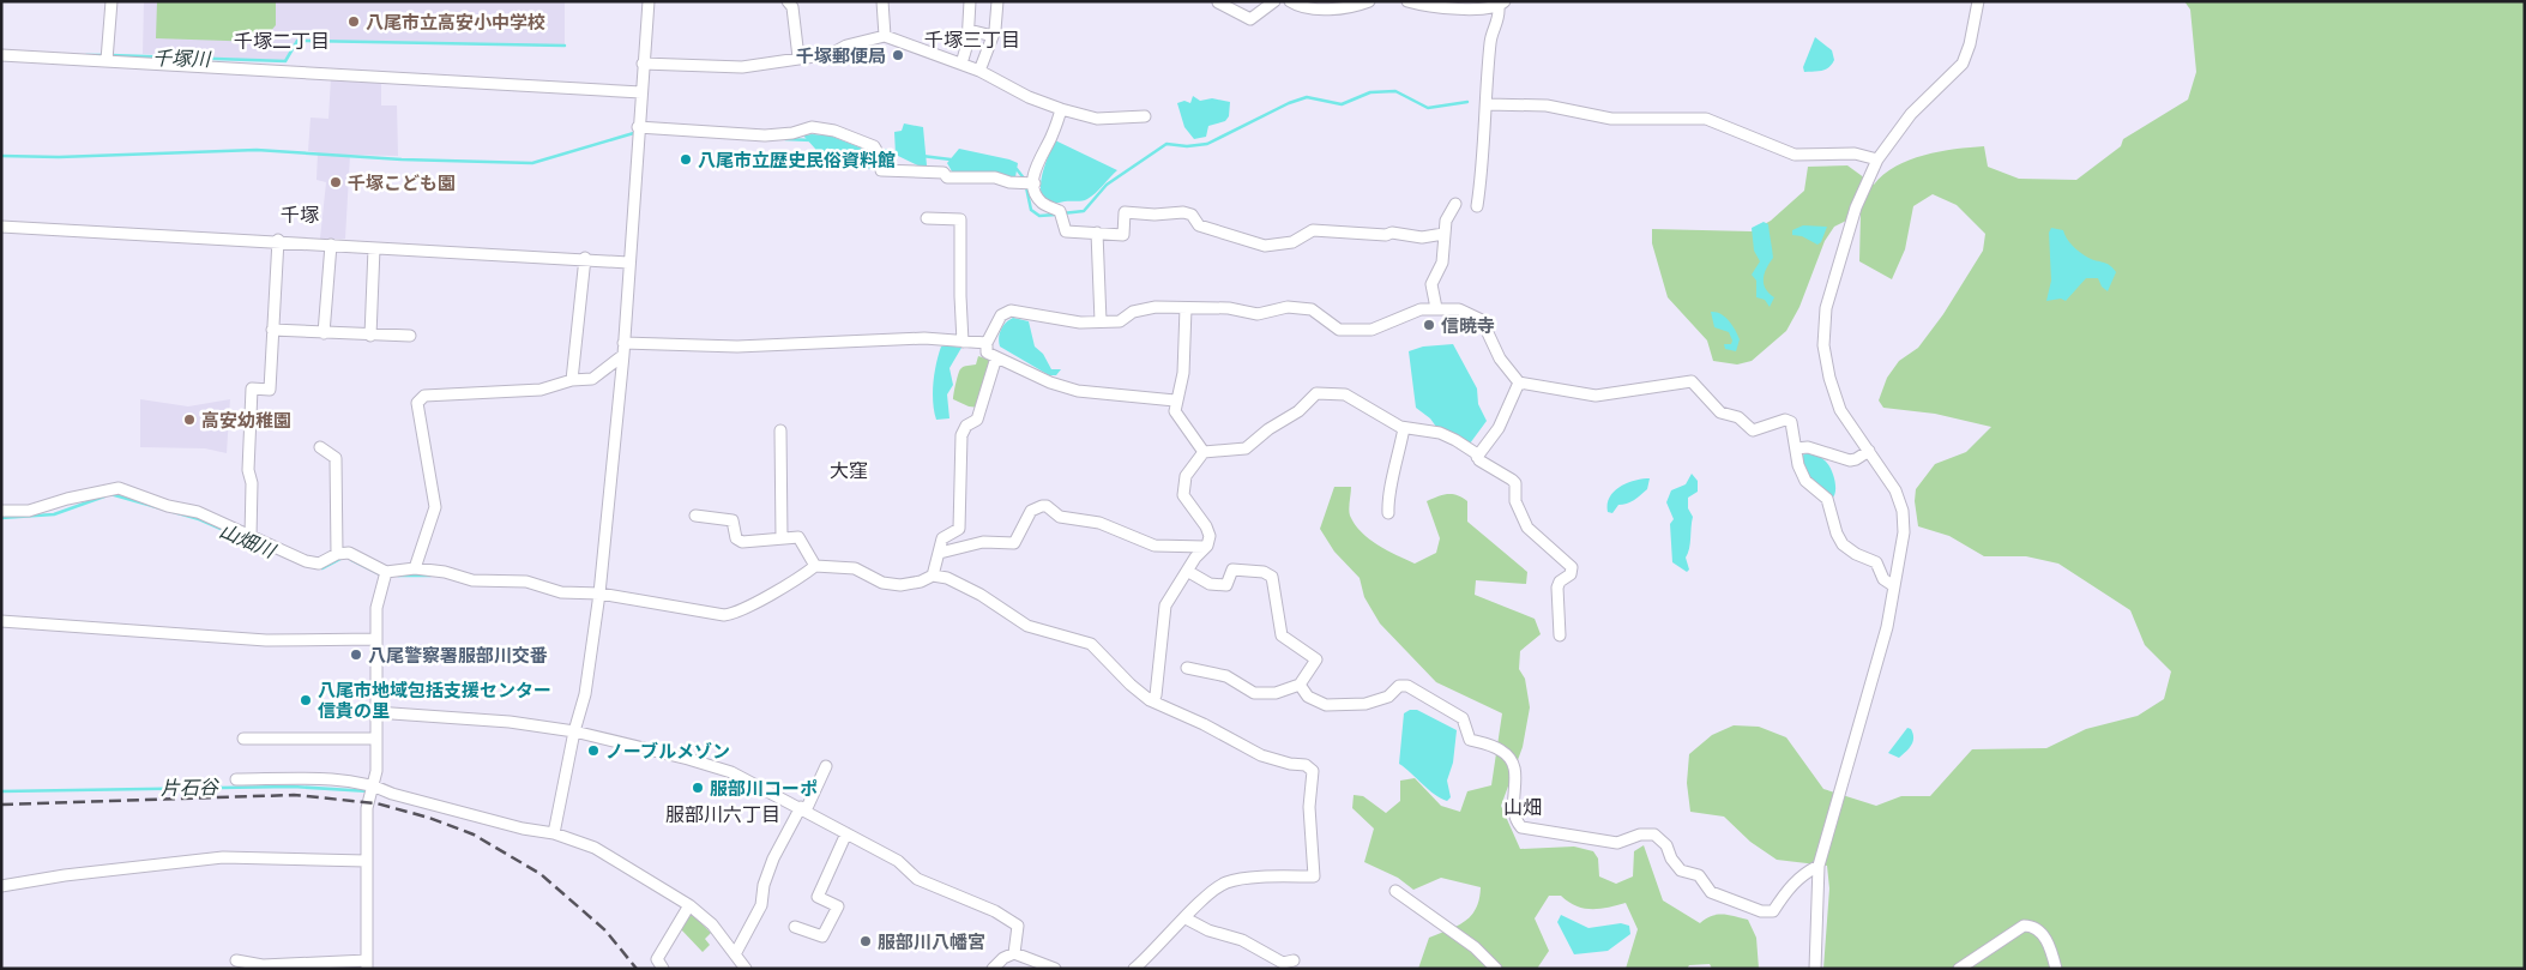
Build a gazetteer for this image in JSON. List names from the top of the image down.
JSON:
{
  "districts": [
    "千塚三丁目",
    "千塚二丁目",
    "千塚",
    "大窪",
    "山畑",
    "服部川六丁目"
  ],
  "water": ["千塚川", "山畑川", "片石谷"],
  "places": [
    "八尾市立高安小中学校",
    "千塚郵便局",
    "八尾市立歴史民俗資料館",
    "千塚こども園",
    "信暁寺",
    "高安幼稚園",
    "八尾警察署服部川交番",
    "八尾市地域包括支援センター 信貴の里",
    "ノーブルメゾン",
    "服部川コーポ",
    "服部川八幡宮"
  ]
}
